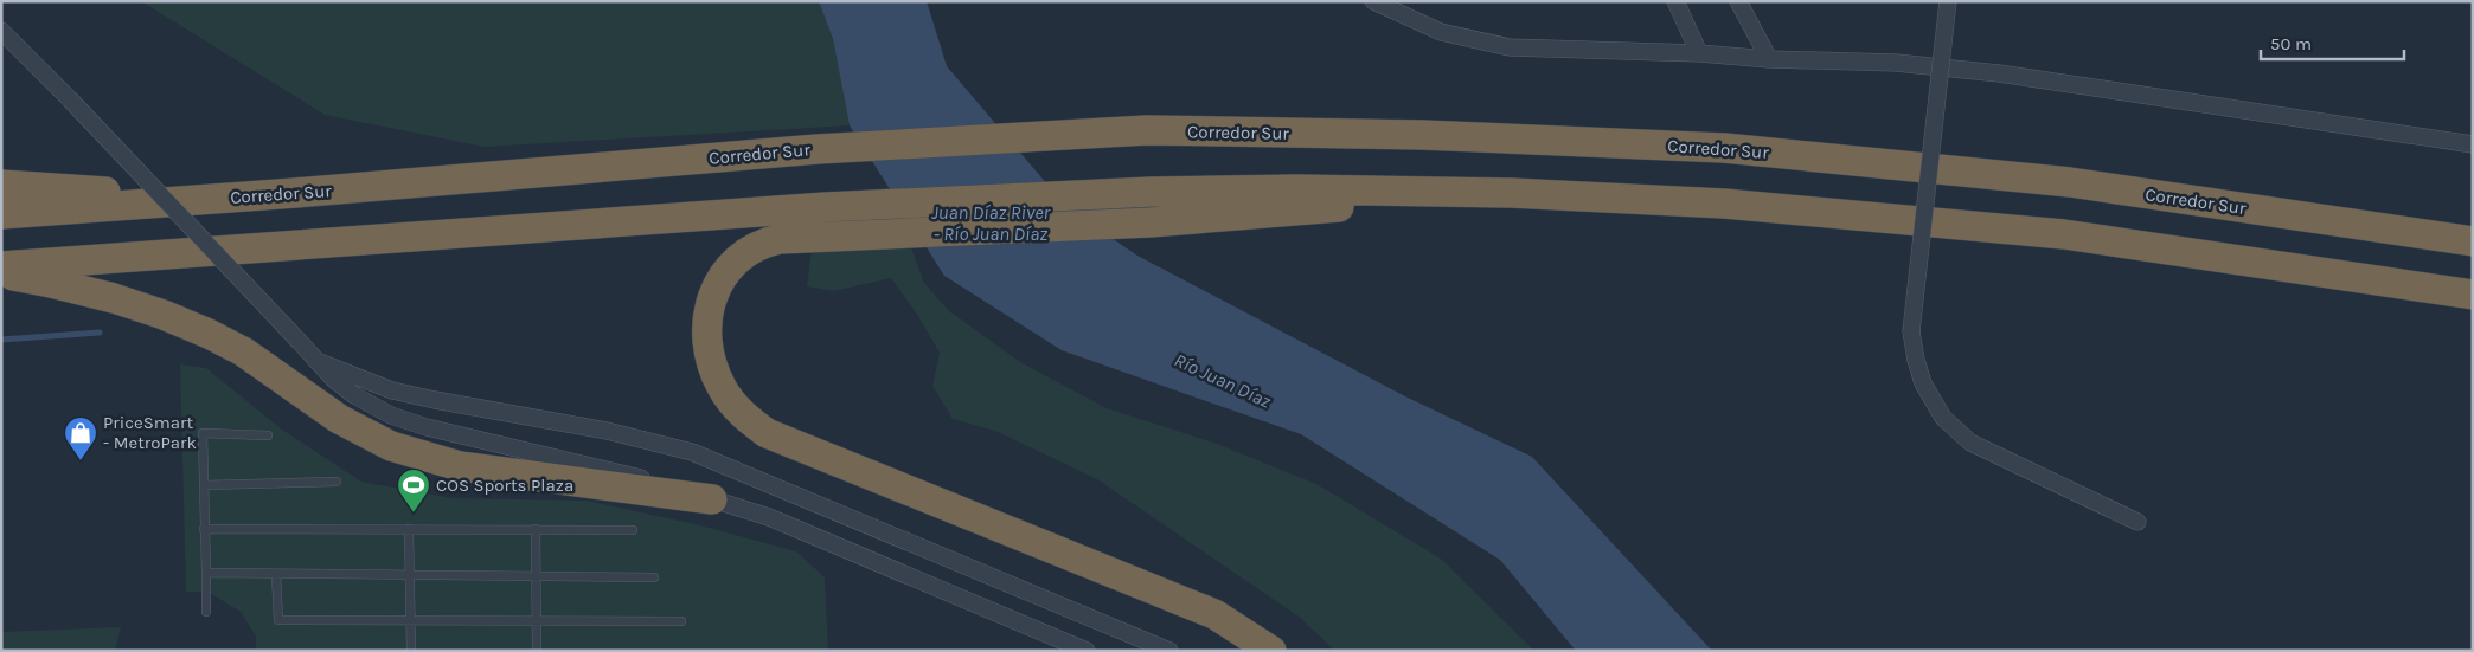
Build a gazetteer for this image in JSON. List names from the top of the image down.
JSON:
{
  "streets": {
    "highway": ["Corredor Sur"]
  },
  "water": ["Juan Díaz River - Río Juan Díaz", "Río Juan Díaz"],
  "places": {
    "shop": ["PriceSmart - MetroPark"],
    "sports": ["COS Sports Plaza"]
  },
  "scale_bar": "50 m"
}
